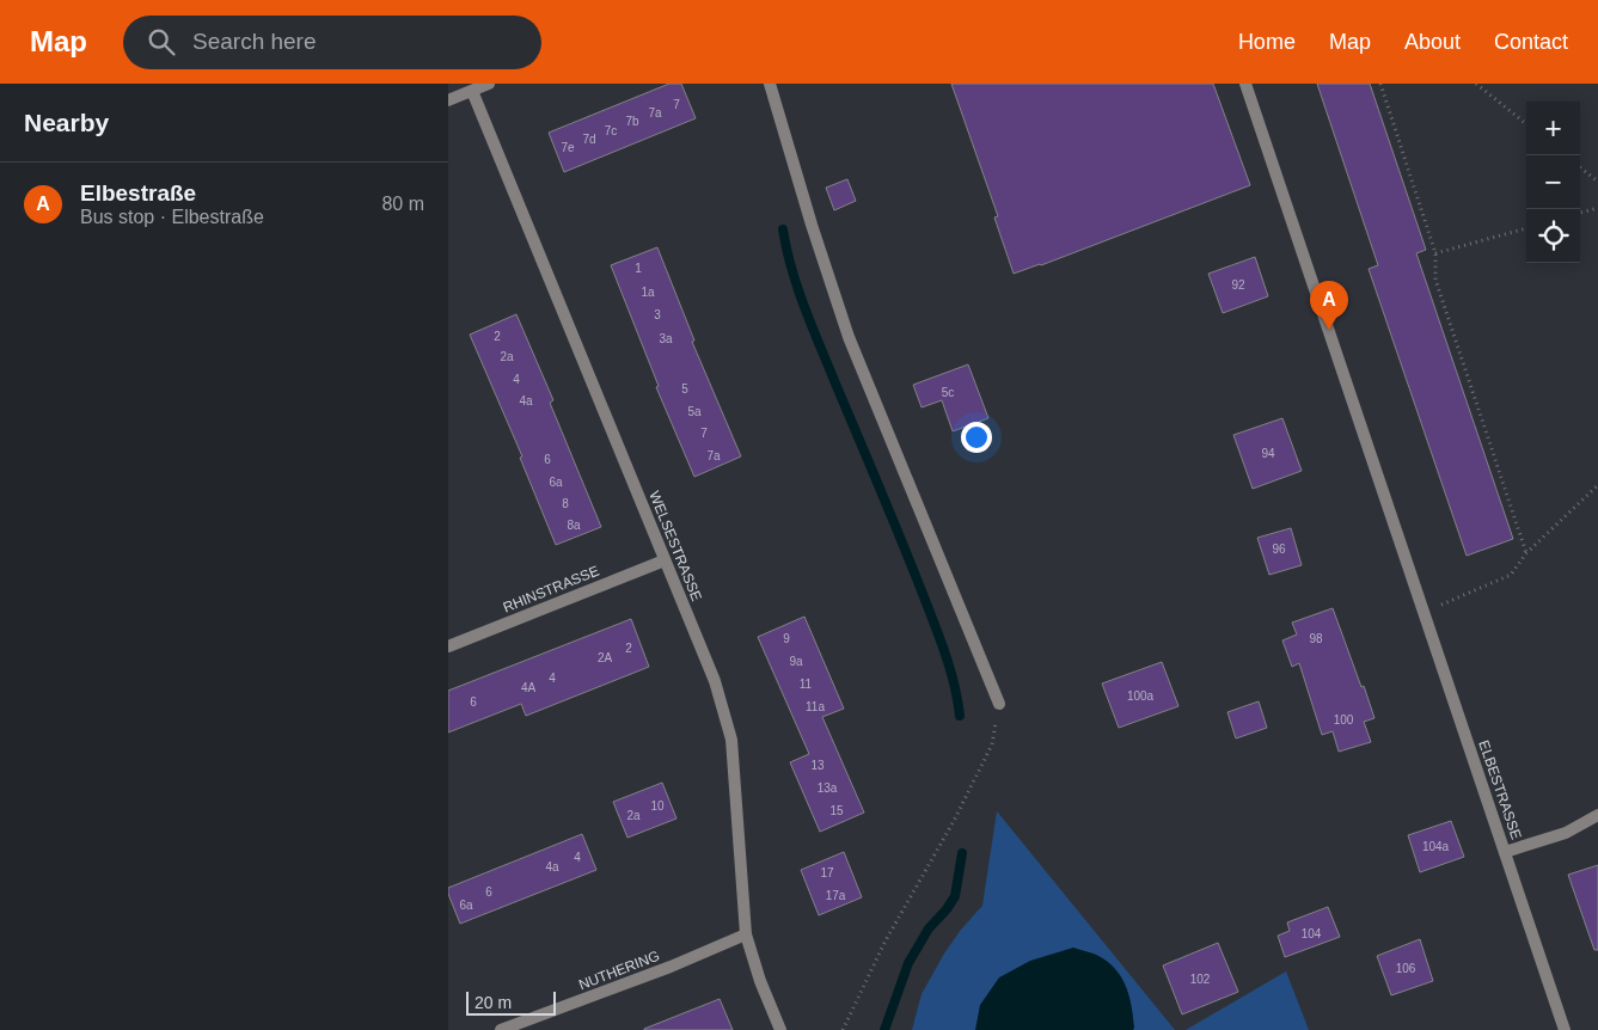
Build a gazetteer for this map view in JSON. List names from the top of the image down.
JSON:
{
  "streets": {
    "street": [
      "WELSESTRASSE",
      "RHINSTRASSE",
      "ELBESTRASSE",
      "NUTHERING"
    ]
  },
  "crossings": [
    ["WELSESTRASSE", "RHINSTRASSE"],
    ["WELSESTRASSE", "NUTHERING"]
  ],
  "house_numbers": [
    "7",
    "7a",
    "7b",
    "7c",
    "7d",
    "7e",
    "1",
    "92",
    "1a",
    "3",
    "2",
    "3a",
    "2a",
    "4",
    "5",
    "5c",
    "4a",
    "5a",
    "7",
    "94",
    "7a",
    "6",
    "6a",
    "8",
    "8a",
    "96",
    "9",
    "98",
    "2",
    "2A",
    "9a",
    "4",
    "11",
    "4A",
    "100a",
    "6",
    "11a",
    "100",
    "13",
    "13a",
    "10",
    "15",
    "2a",
    "104a",
    "4",
    "4a",
    "17",
    "6",
    "17a",
    "6a",
    "104",
    "106",
    "102"
  ],
  "scale_bar": "20 m",
  "page": {
    "header": "Map",
    "search": "Search here",
    "nav": [
      "Home",
      "Map",
      "About",
      "Contact"
    ],
    "heading": "Nearby",
    "map_buttons": ["+", "−"],
    "list": [
      {
        "mark": "A",
        "name": "Elbestraße",
        "note": "Bus stop · Elbestraße",
        "value": "80 m"
      }
    ],
    "pins": "A",
    "scale": "20 m"
  }
}
